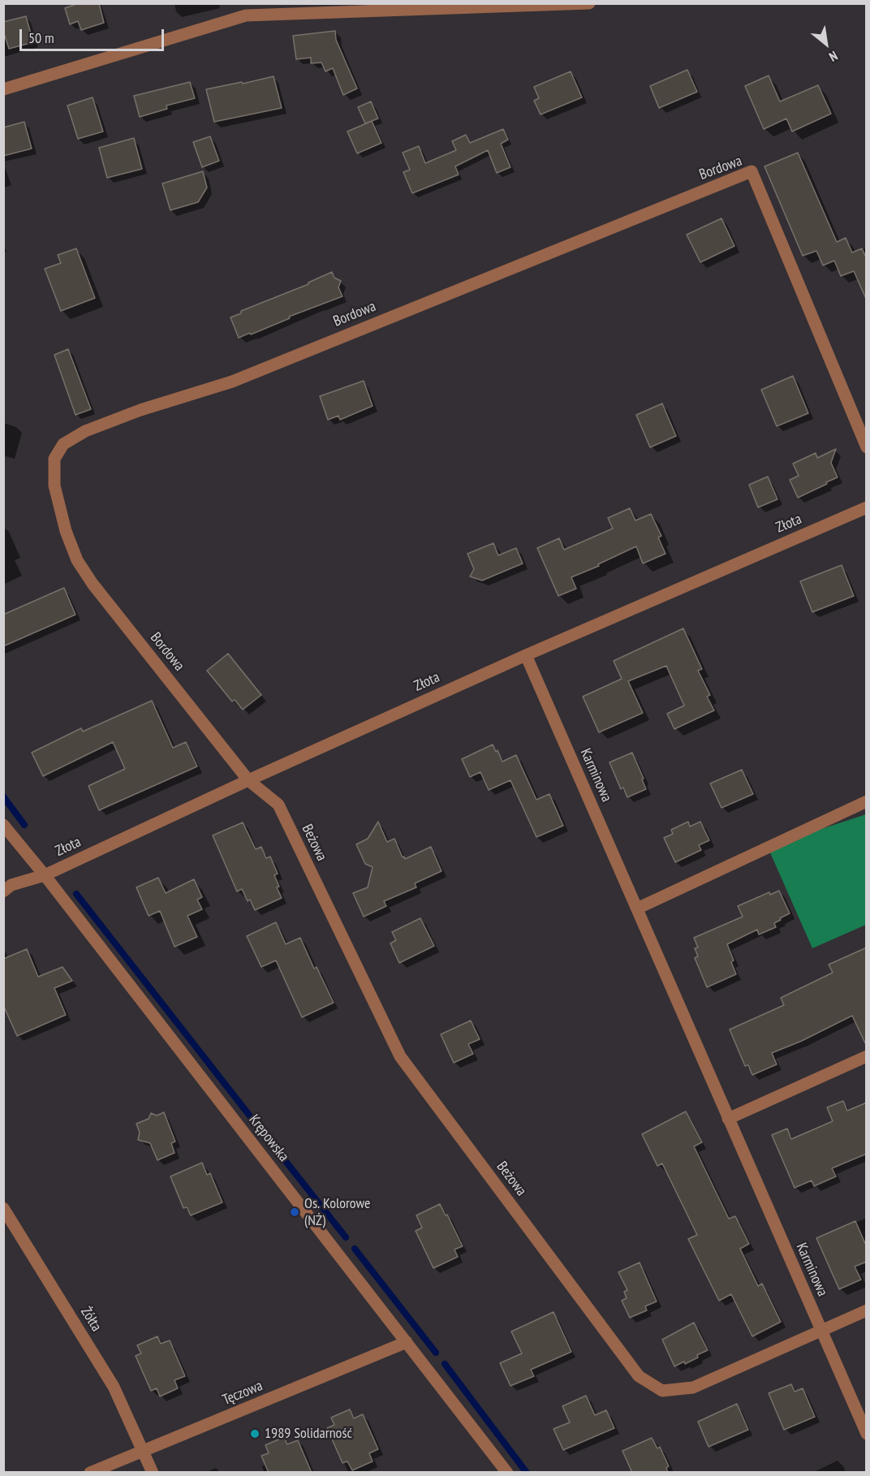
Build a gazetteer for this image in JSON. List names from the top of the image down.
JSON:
{
  "streets": {
    "street": [
      "Bordowa",
      "Złota",
      "Karminowa",
      "Beżowa",
      "Krępowska",
      "Żółta",
      "Tęczowa"
    ]
  },
  "crossings": [
    ["Bordowa", "Złota"],
    ["Bordowa", "Beżowa"],
    ["Złota", "Karminowa"],
    ["Złota", "Beżowa"],
    ["Złota", "Krępowska"],
    ["Karminowa", "Beżowa"],
    ["Krępowska", "Tęczowa"],
    ["Żółta", "Tęczowa"]
  ],
  "places": ["Os. Kolorowe (NŻ)", "1989 Solidarność"],
  "scale_bar": "50 m",
  "north": "bottom right"
}
